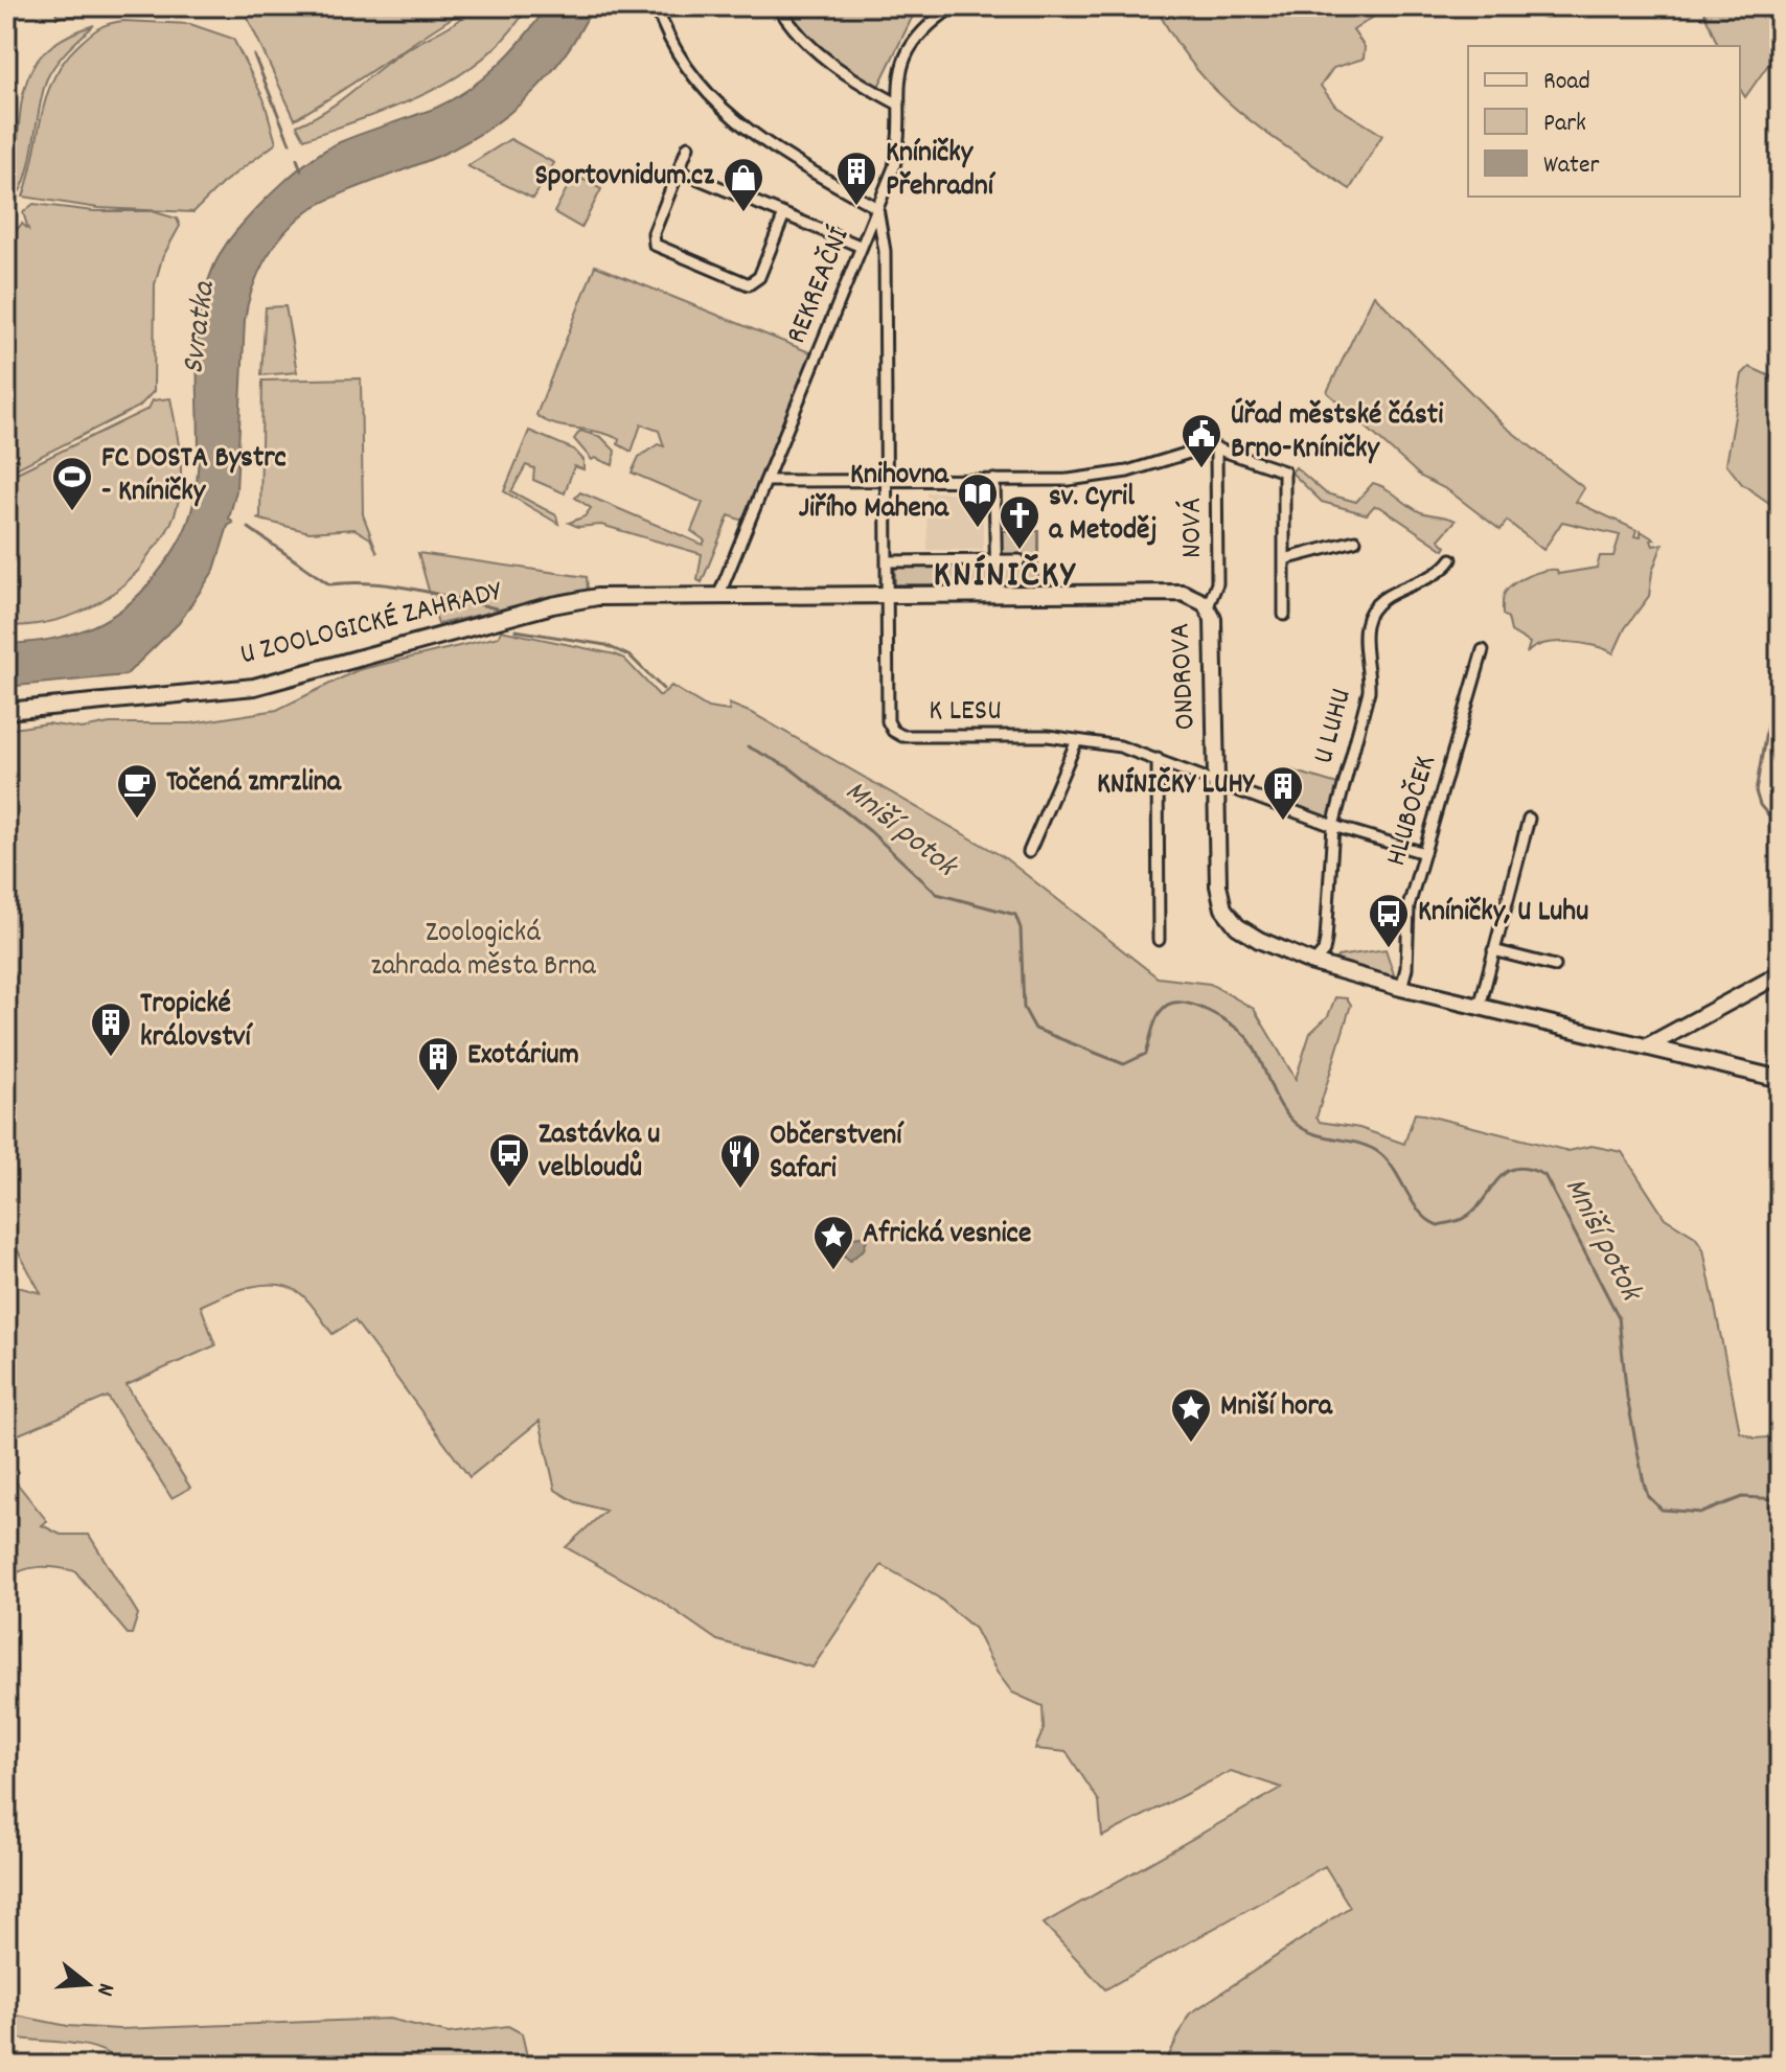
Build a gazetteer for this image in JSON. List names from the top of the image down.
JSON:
{
  "streets": {
    "street": [
      "REKREAČNÍ",
      "NOVÁ",
      "U ZOOLOGICKÉ ZAHRADY",
      "ONDROVA",
      "K LESU",
      "U LUHU",
      "HLUBOČEK"
    ]
  },
  "crossings": [
    ["REKREAČNÍ", "ONDROVA"],
    ["REKREAČNÍ", "K LESU"],
    ["NOVÁ", "ONDROVA"],
    ["U ZOOLOGICKÉ ZAHRADY", "ONDROVA"],
    ["ONDROVA", "K LESU"],
    ["ONDROVA", "U LUHU"],
    ["ONDROVA", "HLUBOČEK"],
    ["K LESU", "U LUHU"],
    ["K LESU", "HLUBOČEK"]
  ],
  "districts": ["KNÍNIČKY"],
  "water": ["Svratka", "Mniší potok"],
  "parks": ["Zoologická zahrada města Brna"],
  "places": {
    "building": [
      "Kníničky Přehradní",
      "KNÍNIČKY LUHY",
      "Tropické království",
      "Exotárium"
    ],
    "shop": ["Sportovnidum.cz"],
    "public building": ["Úřad městské části Brno-Kníničky"],
    "sports": ["FC DOSTA Bystrc - Kníničky"],
    "library": ["Knihovna Jiřího Mahena"],
    "church": ["sv. Cyril a Metoděj"],
    "cafe": ["Točená zmrzlina"],
    "bus stop": ["Kníničky, U Luhu", "Zastávka u velbloudů"],
    "restaurant": ["Občerstvení Safari"],
    "place": ["Africká vesnice", "Mniší hora"]
  },
  "legend": ["Road", "Park", "Water"],
  "north": "right"
}
